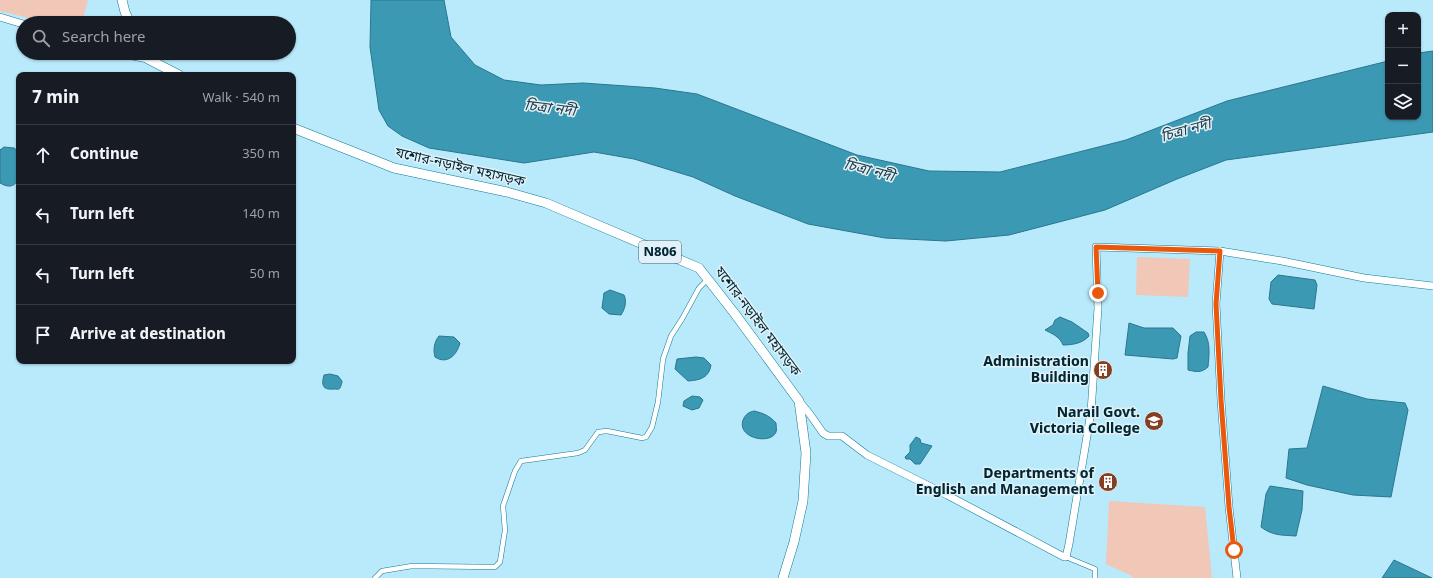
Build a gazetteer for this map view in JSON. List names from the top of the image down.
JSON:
{
  "streets": {
    "highway": ["যশোর-নড়াইল মহাসড়ক", "N806"]
  },
  "water": ["চিত্রা নদী"],
  "places": {
    "building": ["Administration Building", "Departments of English and Management"],
    "school or university": ["Narail Govt. Victoria College"]
  },
  "page": {
    "map_buttons": ["+", "−"],
    "search": "Search here",
    "heading": ["7 min", "Walk · 540 m"],
    "list": [
      ["Continue", "350 m"],
      ["Turn left", "140 m"],
      ["Turn left", "50 m"],
      "Arrive at destination"
    ]
  }
}
